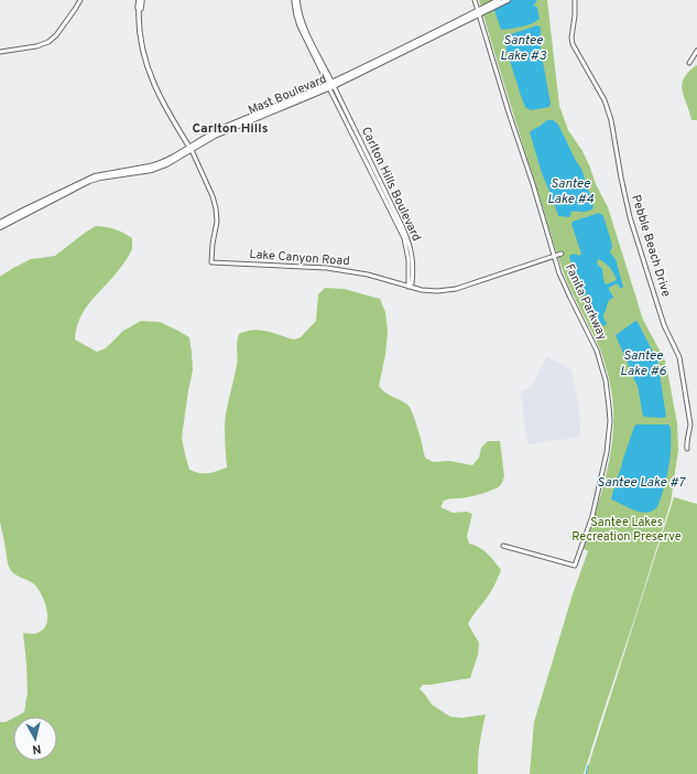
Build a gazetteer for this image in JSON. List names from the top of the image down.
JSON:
{
  "streets": {
    "main road": ["Mast Boulevard", "Carlton Hills Boulevard"],
    "street": ["Pebble Beach Drive", "Lake Canyon Road", "Fanita Parkway"]
  },
  "crossings": [
    ["Mast Boulevard", "Carlton Hills Boulevard"],
    ["Mast Boulevard", "Lake Canyon Road"],
    ["Mast Boulevard", "Fanita Parkway"],
    ["Carlton Hills Boulevard", "Lake Canyon Road"],
    ["Lake Canyon Road", "Fanita Parkway"]
  ],
  "districts": ["Carlton Hills"],
  "water": [
    "Santee Lake #3",
    "Santee Lake #4",
    "Santee Lake #6",
    "Santee Lake #7"
  ],
  "parks": ["Santee Lakes Recreation Preserve"],
  "north": "bottom"
}
